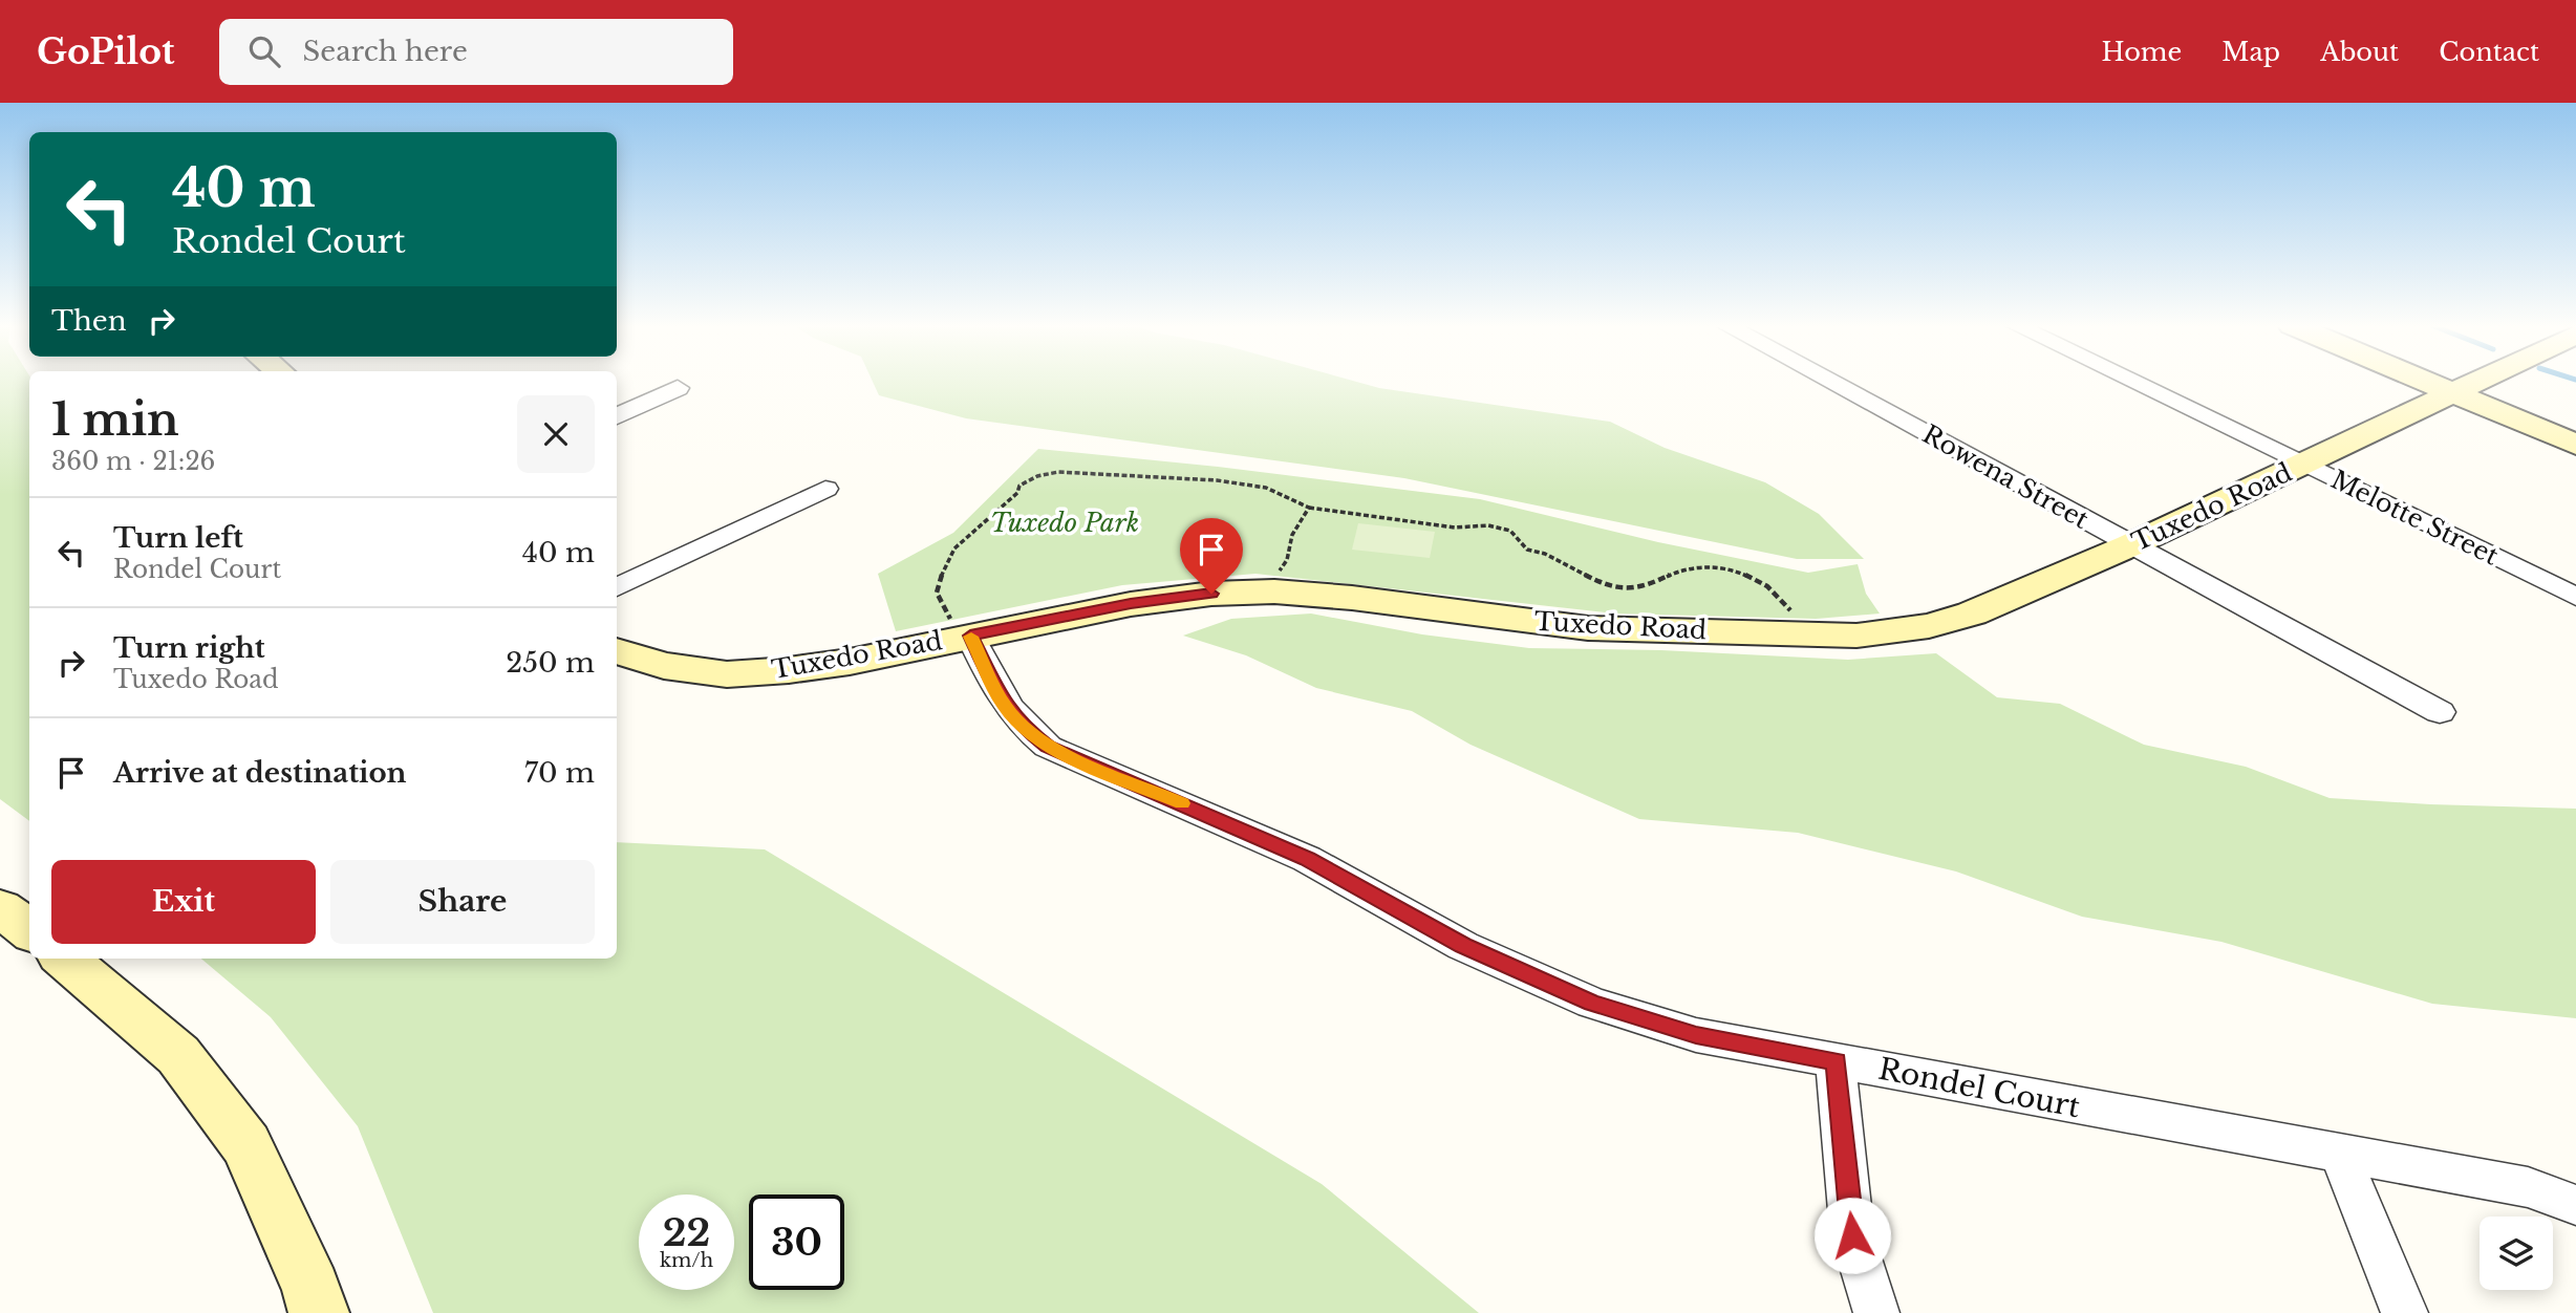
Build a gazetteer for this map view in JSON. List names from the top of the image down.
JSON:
{
  "streets": {
    "street": [
      "Rowena Street",
      "Tuxedo Road",
      "Melotte Street",
      "Rondel Court"
    ]
  },
  "crossings": [
    ["Rowena Street", "Tuxedo Road"],
    ["Tuxedo Road", "Melotte Street"],
    ["Tuxedo Road", "Rondel Court"]
  ],
  "parks": ["Tuxedo Park"],
  "page": {
    "header": "GoPilot",
    "search": "Search here",
    "nav": [
      "Home",
      "Map",
      "About",
      "Contact"
    ],
    "turn": ["40 m", "Rondel Court"],
    "then": "Then",
    "heading": ["1 min", "360 m · 21:26"],
    "list": [
      {
        "name": "Turn left",
        "note": "Rondel Court",
        "value": "40 m"
      },
      {
        "name": "Turn right",
        "note": "Tuxedo Road",
        "value": "250 m"
      },
      {
        "name": "Arrive at destination",
        "value": "70 m"
      }
    ],
    "buttons": ["Exit", "Share"],
    "speed": "22 km/h",
    "limit": "30"
  }
}
